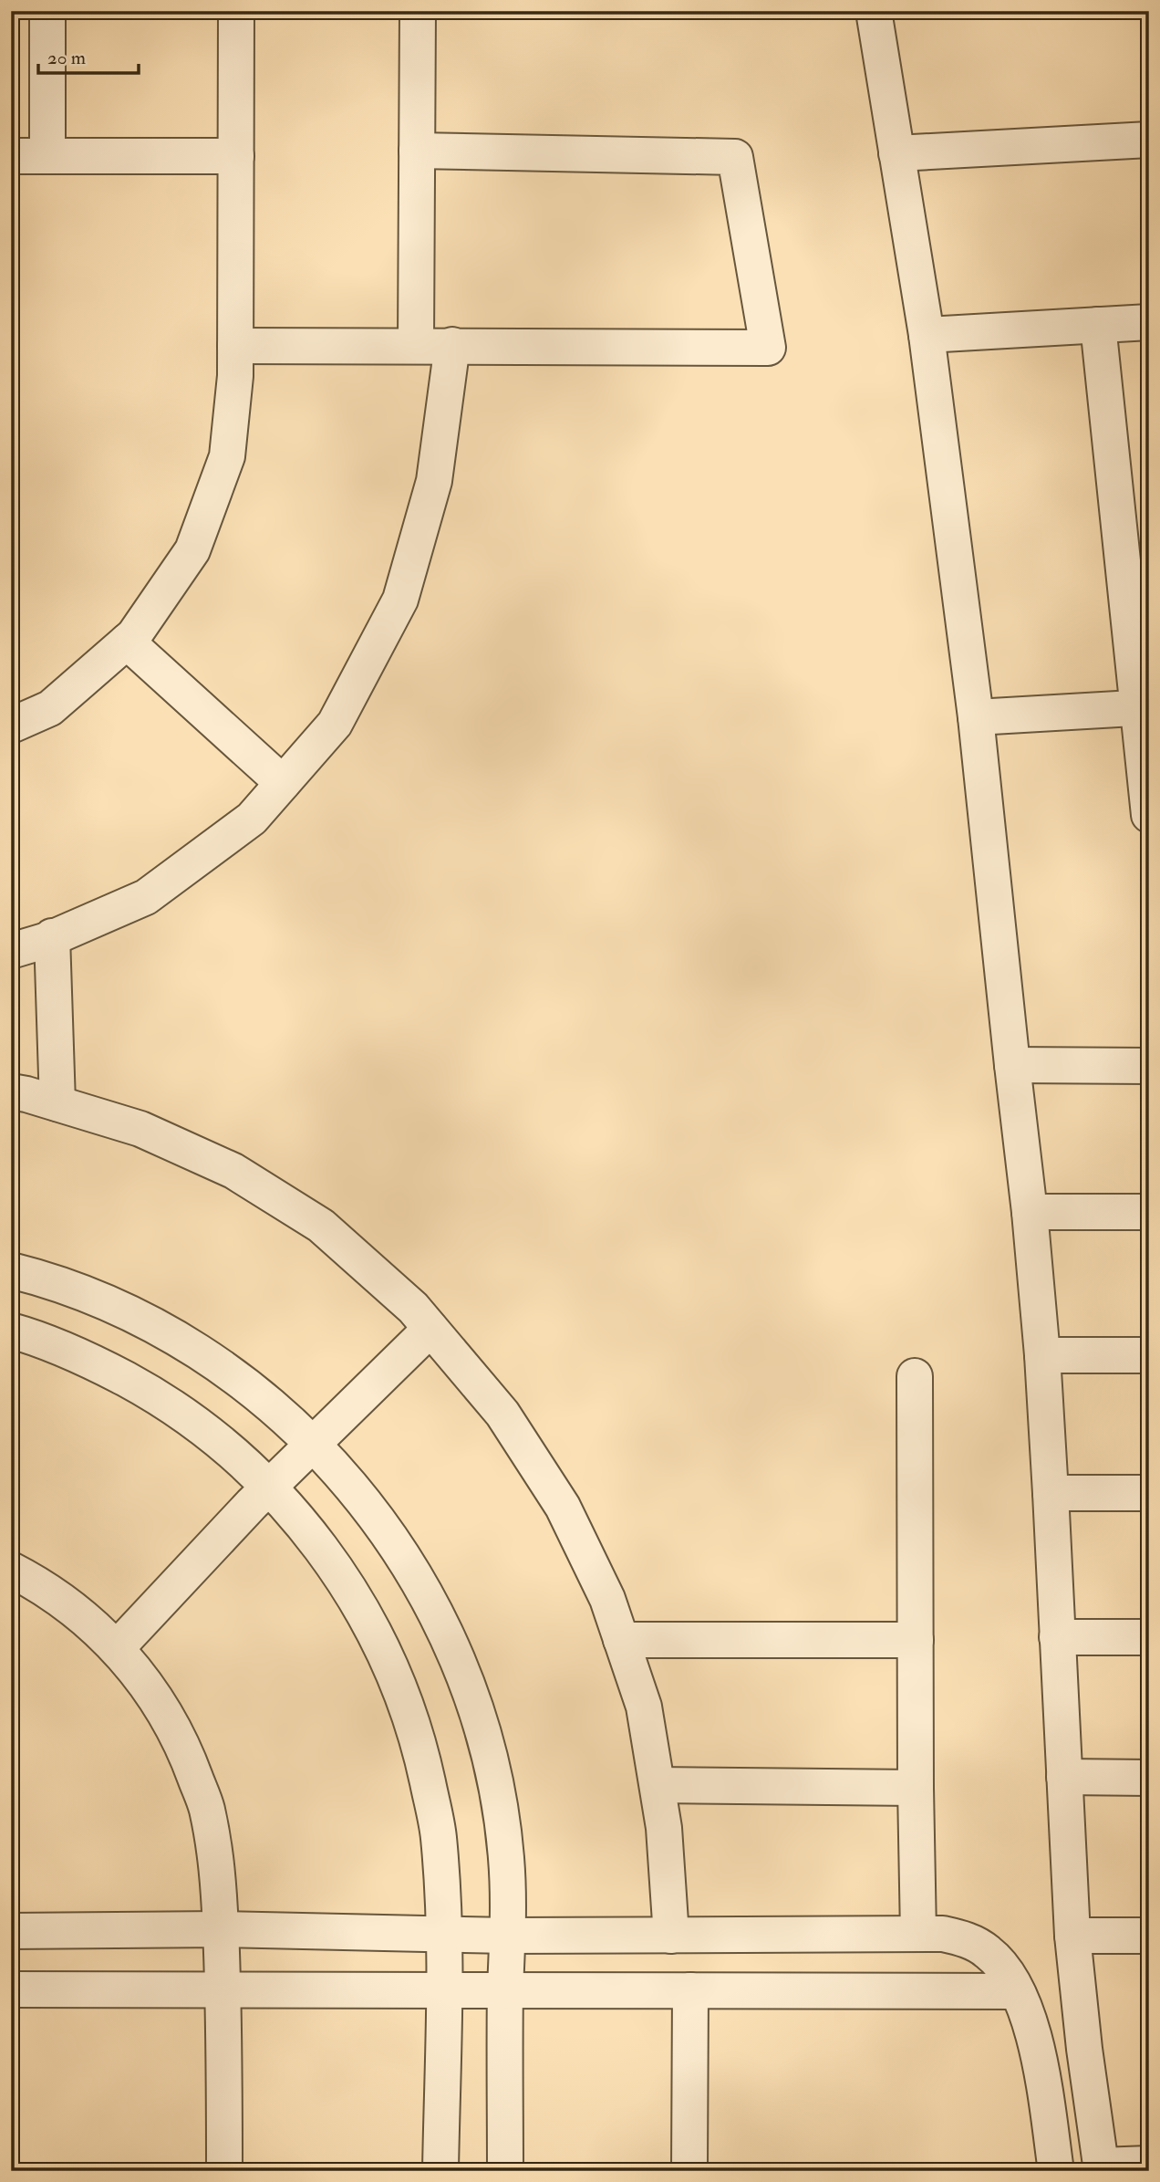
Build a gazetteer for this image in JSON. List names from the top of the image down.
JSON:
{
  "scale_bar": "20 m"
}
